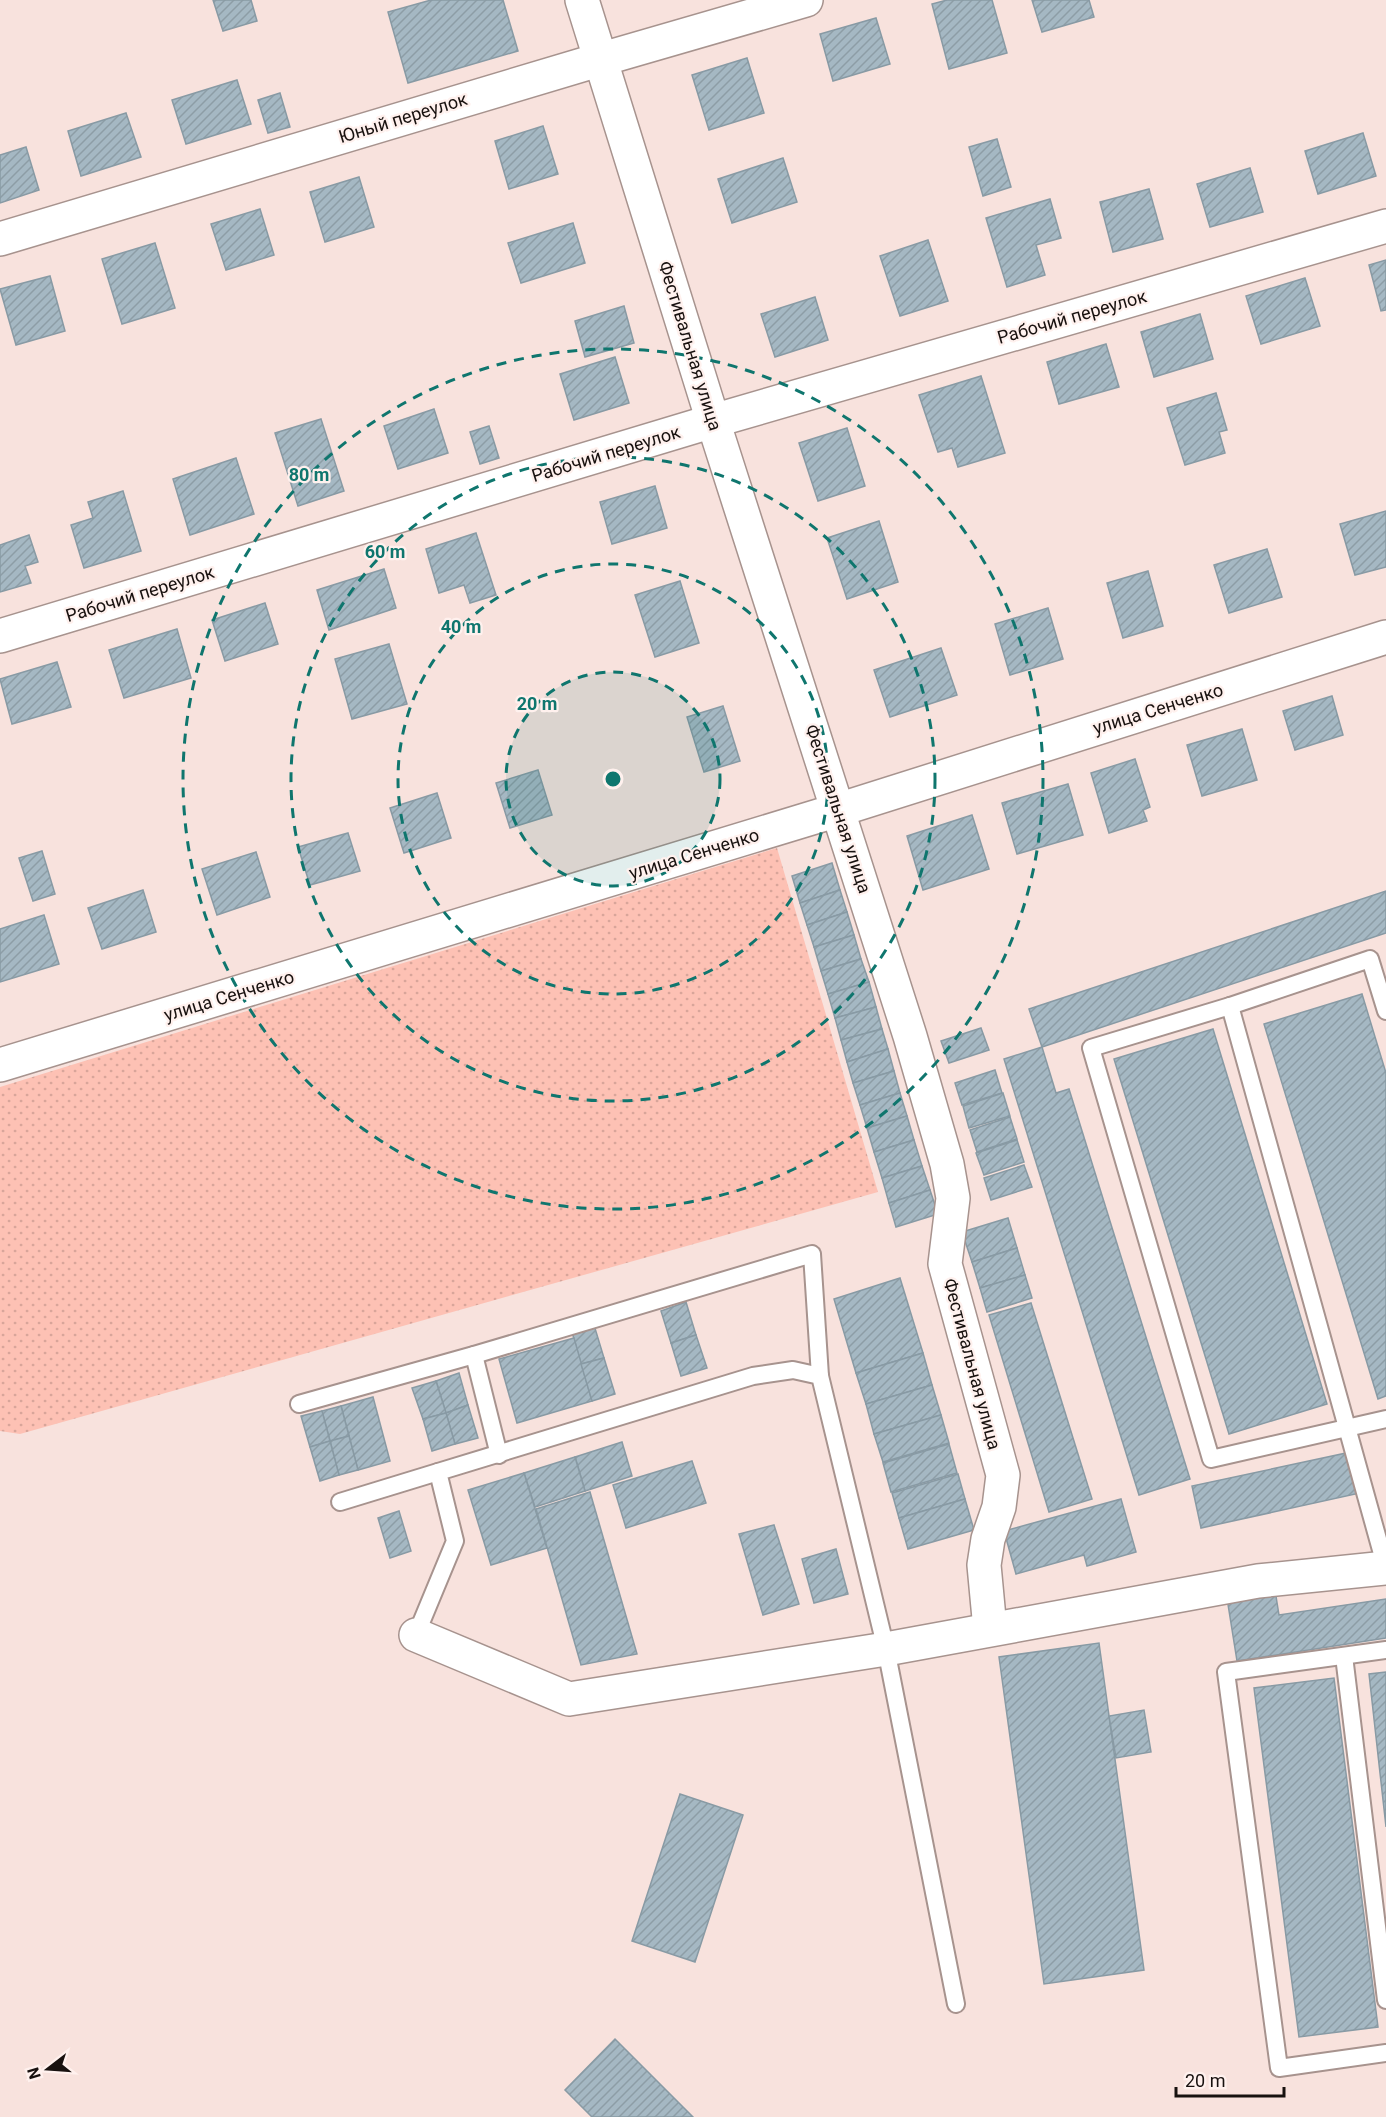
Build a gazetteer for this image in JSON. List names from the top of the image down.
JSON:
{
  "streets": {
    "street": [
      "Юный переулок",
      "Рабочий переулок",
      "Фестивальная улица",
      "улица Сенченко"
    ]
  },
  "crossings": [
    ["Юный переулок", "Фестивальная улица"],
    ["Рабочий переулок", "Фестивальная улица"],
    ["Фестивальная улица", "улица Сенченко"]
  ],
  "scale_bar": "20 m",
  "north": "left",
  "rings": [
    "80 m",
    "60 m",
    "40 m",
    "20 m"
  ]
}
